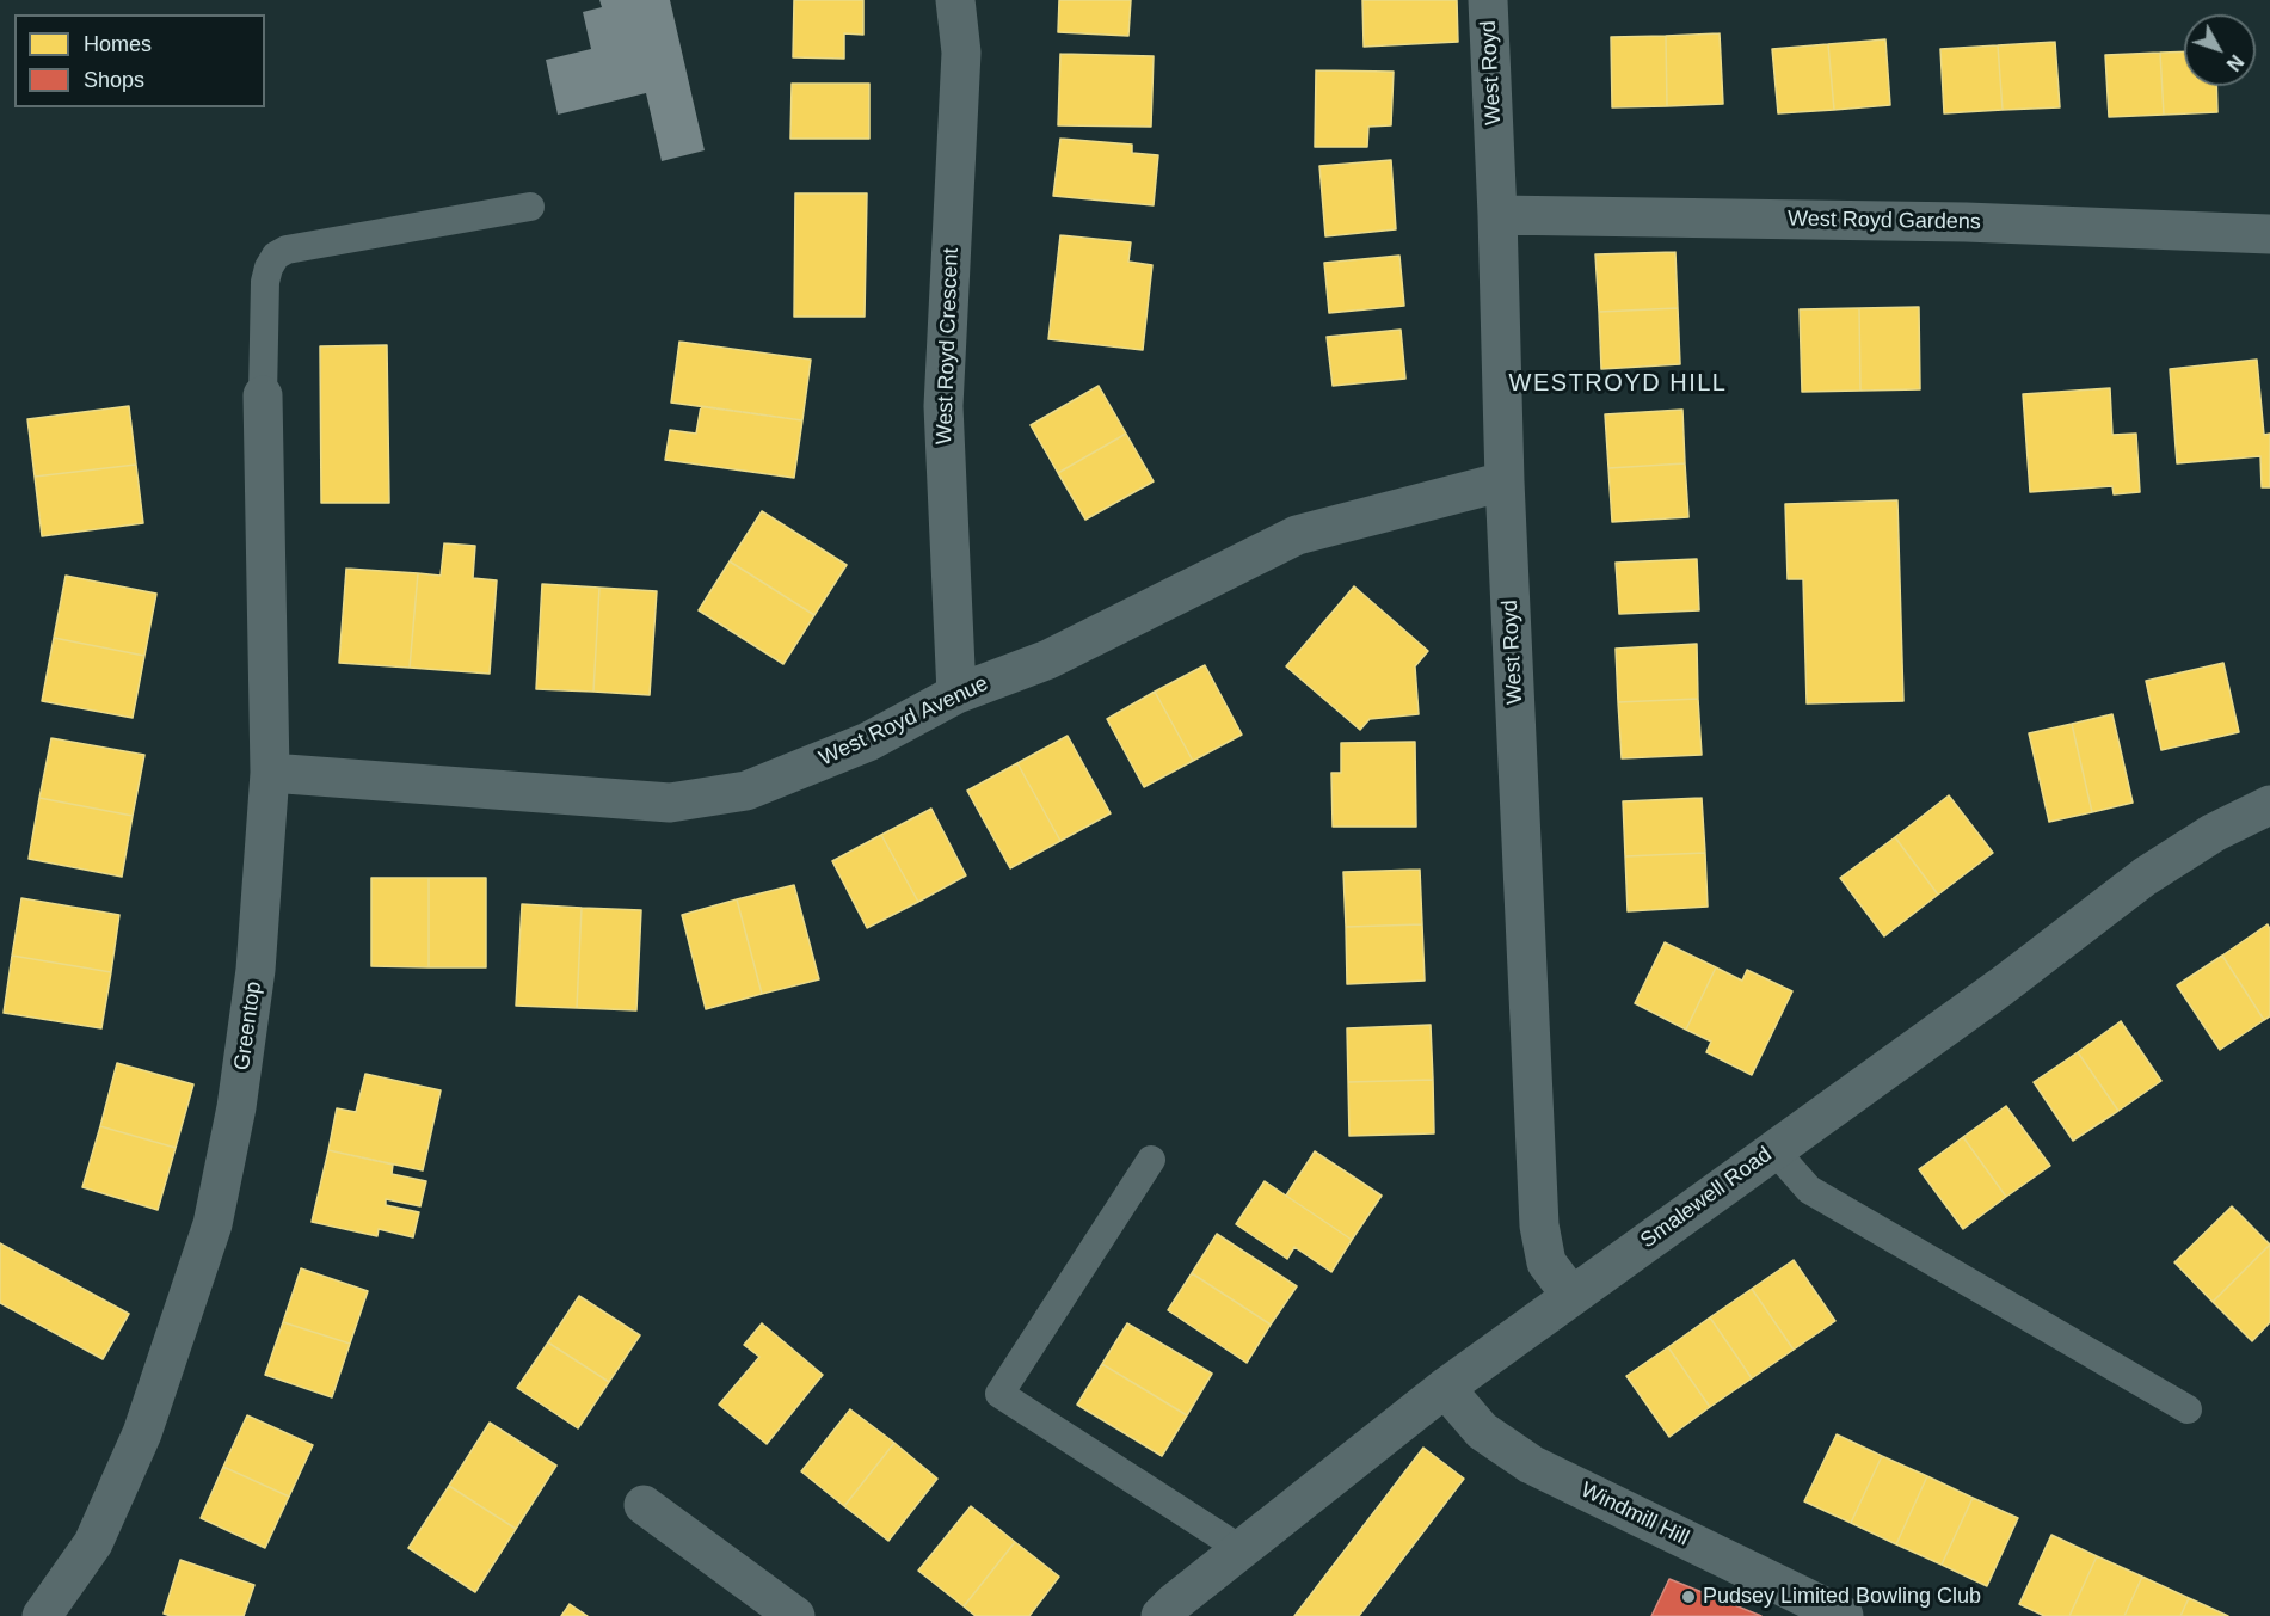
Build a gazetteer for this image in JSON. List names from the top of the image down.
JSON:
{
  "streets": {
    "street": [
      "West Royd",
      "West Royd Gardens",
      "West Royd Crescent",
      "West Royd Avenue",
      "Greentop",
      "Smalewell Road",
      "Windmill Hill"
    ]
  },
  "crossings": [
    ["West Royd", "West Royd Gardens"],
    ["West Royd", "West Royd Avenue"],
    ["West Royd", "Smalewell Road"],
    ["West Royd Crescent", "West Royd Avenue"],
    ["West Royd Avenue", "Greentop"],
    ["Smalewell Road", "Windmill Hill"]
  ],
  "districts": ["WESTROYD HILL"],
  "places": ["Pudsey Limited Bowling Club"],
  "legend": ["Homes", "Shops"],
  "north": "bottom right"
}
